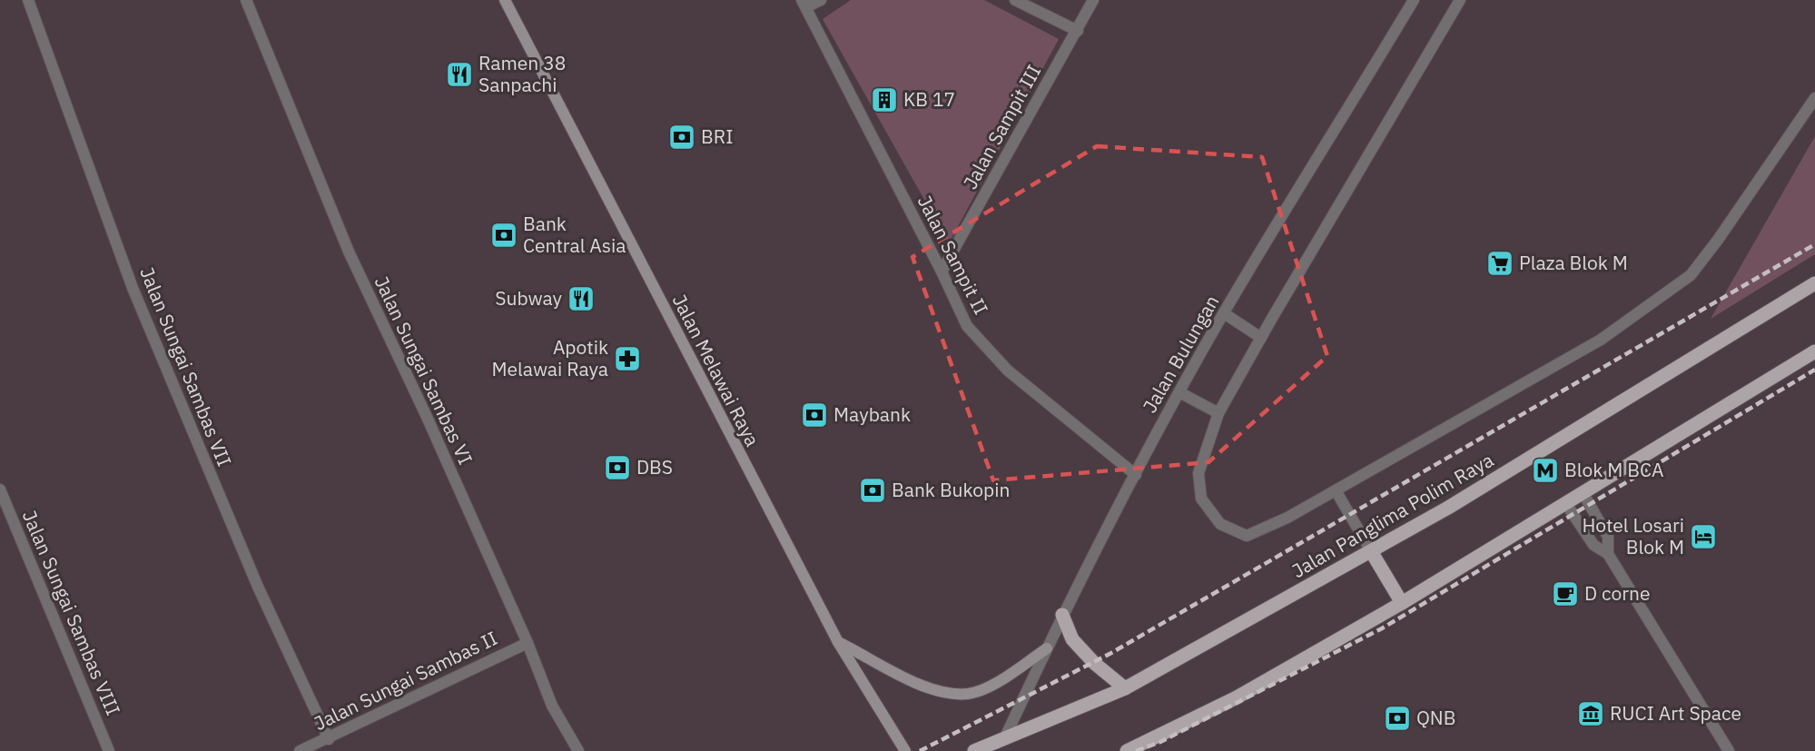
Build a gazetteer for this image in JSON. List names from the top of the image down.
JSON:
{
  "streets": {
    "main road": ["Jalan Melawai Raya", "Jalan Panglima Polim Raya"],
    "street": [
      "Jalan Sampit III",
      "Jalan Sampit II",
      "Jalan Bulungan",
      "Jalan Sungai Sambas VII",
      "Jalan Sungai Sambas VI",
      "Jalan Sungai Sambas VIII",
      "Jalan Sungai Sambas II"
    ]
  },
  "crossings": [
    ["Jalan Sampit III", "Jalan Sampit II"],
    ["Jalan Sampit II", "Jalan Bulungan"],
    ["Jalan Bulungan", "Jalan Panglima Polim Raya"],
    ["Jalan Sungai Sambas VII", "Jalan Sungai Sambas II"],
    ["Jalan Sungai Sambas VI", "Jalan Sungai Sambas II"]
  ],
  "places": {
    "restaurant": ["Ramen 38 Sanpachi", "Subway"],
    "building": ["KB 17"],
    "bank": [
      "BRI",
      "Bank Central Asia",
      "Maybank",
      "DBS",
      "Bank Bukopin",
      "QNB"
    ],
    "supermarket": ["Plaza Blok M"],
    "pharmacy": ["Apotik Melawai Raya"],
    "metro station": ["Blok M BCA"],
    "hotel": ["Hotel Losari Blok M"],
    "cafe": ["D corne"],
    "museum": ["RUCI Art Space"]
  }
}
